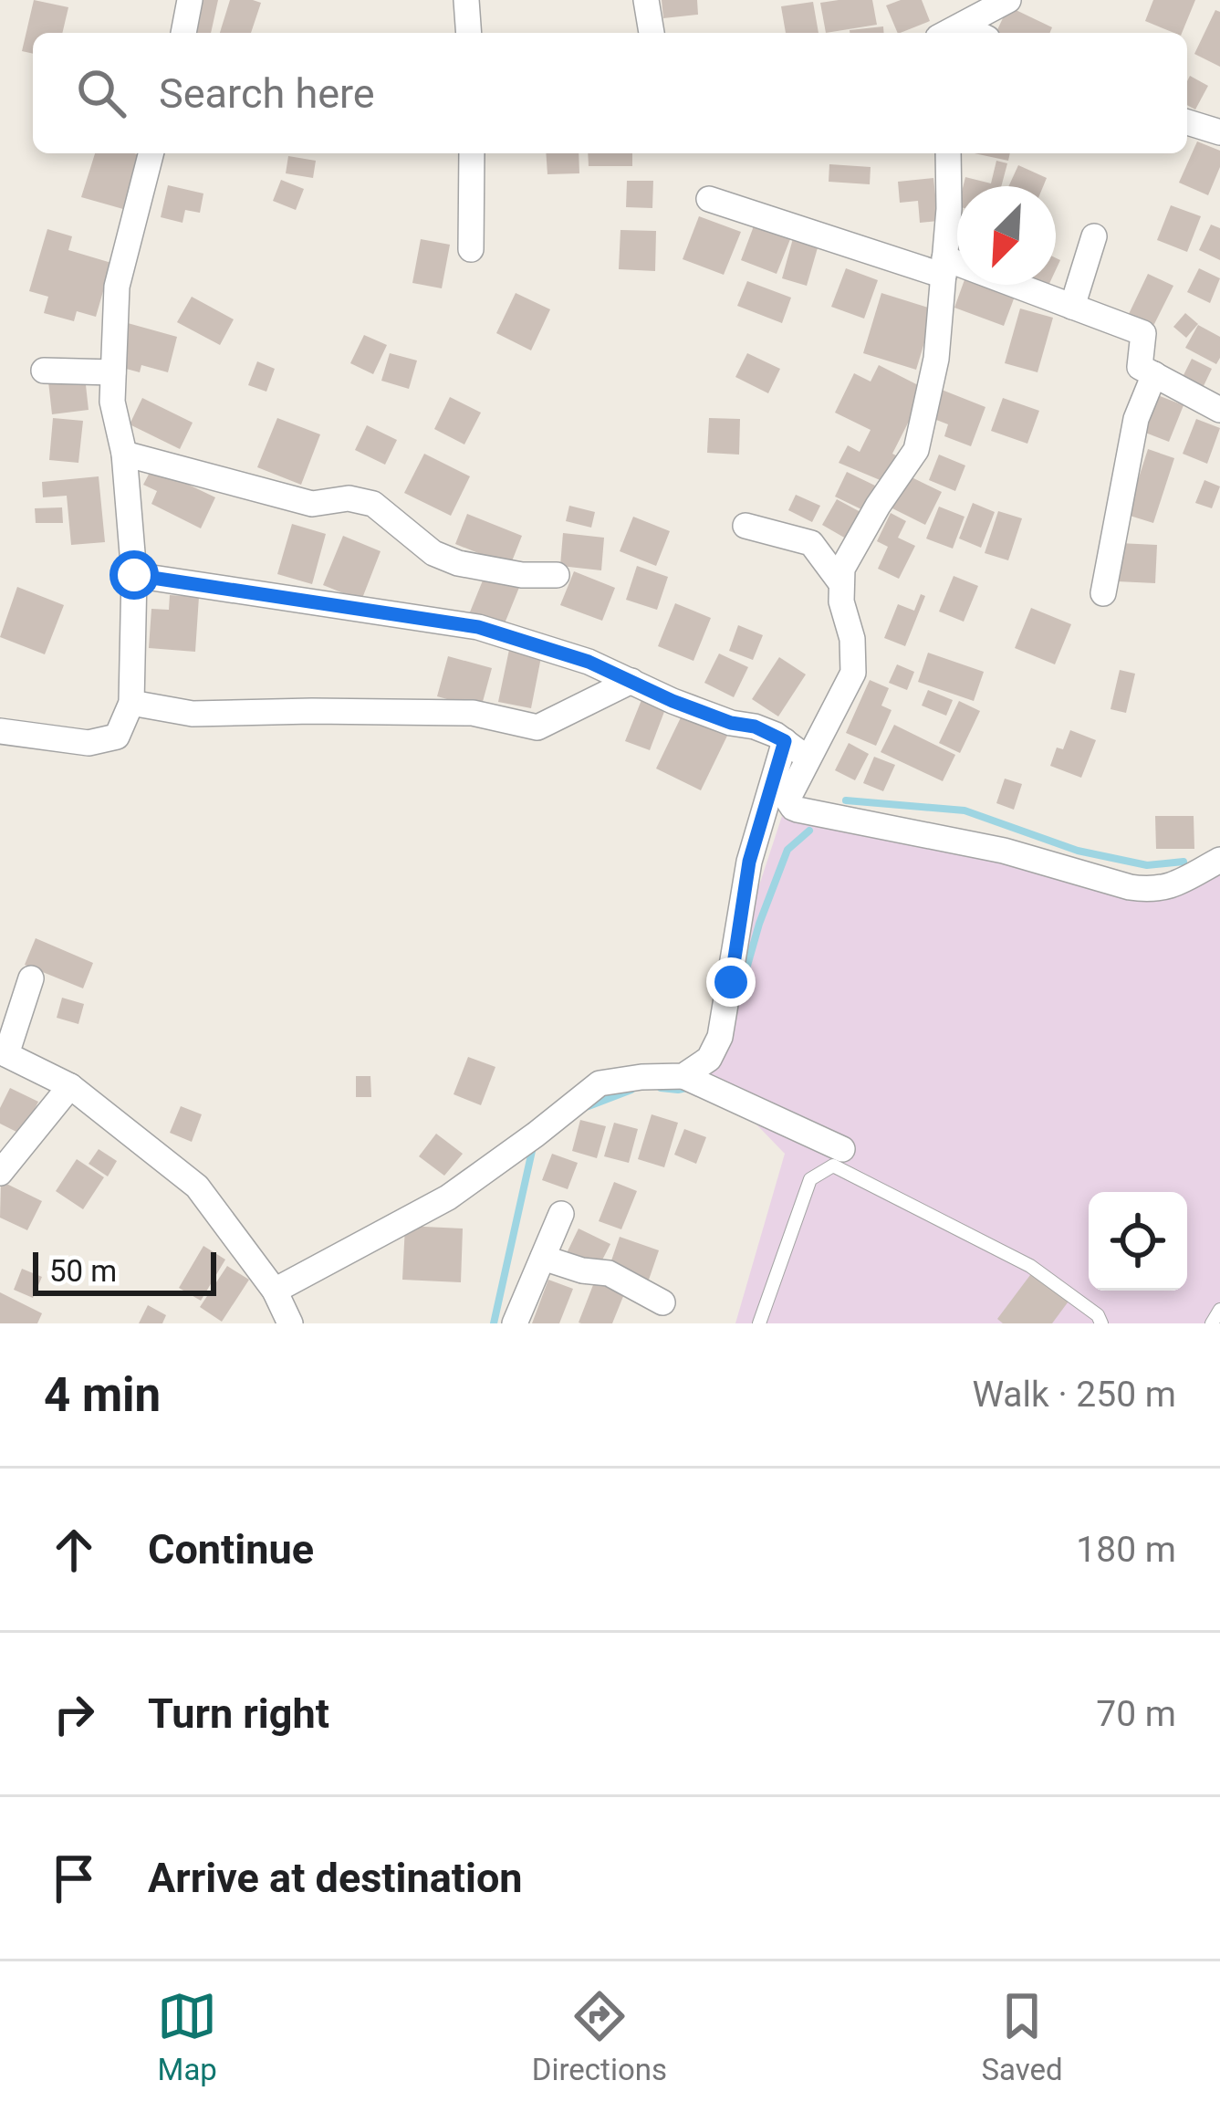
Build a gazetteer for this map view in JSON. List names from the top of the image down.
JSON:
{
  "scale_bar": "50 m",
  "north": "bottom left",
  "page": {
    "search": "Search here",
    "scale": "50 m",
    "heading": ["4 min", "Walk · 250 m"],
    "list": [
      ["Continue", "180 m"],
      ["Turn right", "70 m"],
      "Arrive at destination"
    ],
    "nav": ["Map", "Directions", "Saved"]
  }
}
